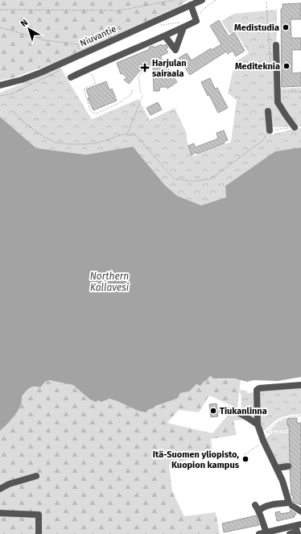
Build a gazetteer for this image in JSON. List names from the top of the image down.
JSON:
{
  "streets": {
    "street": ["Niuvantie"]
  },
  "water": ["Northern Kallavesi"],
  "places": {
    "other": [
      "Medistudia",
      "Mediteknia",
      "Tiukanlinna",
      "Itä-Suomen yliopisto, Kuopion kampus"
    ],
    "health": ["Harjulan sairaala"]
  },
  "north": "top left"
}
